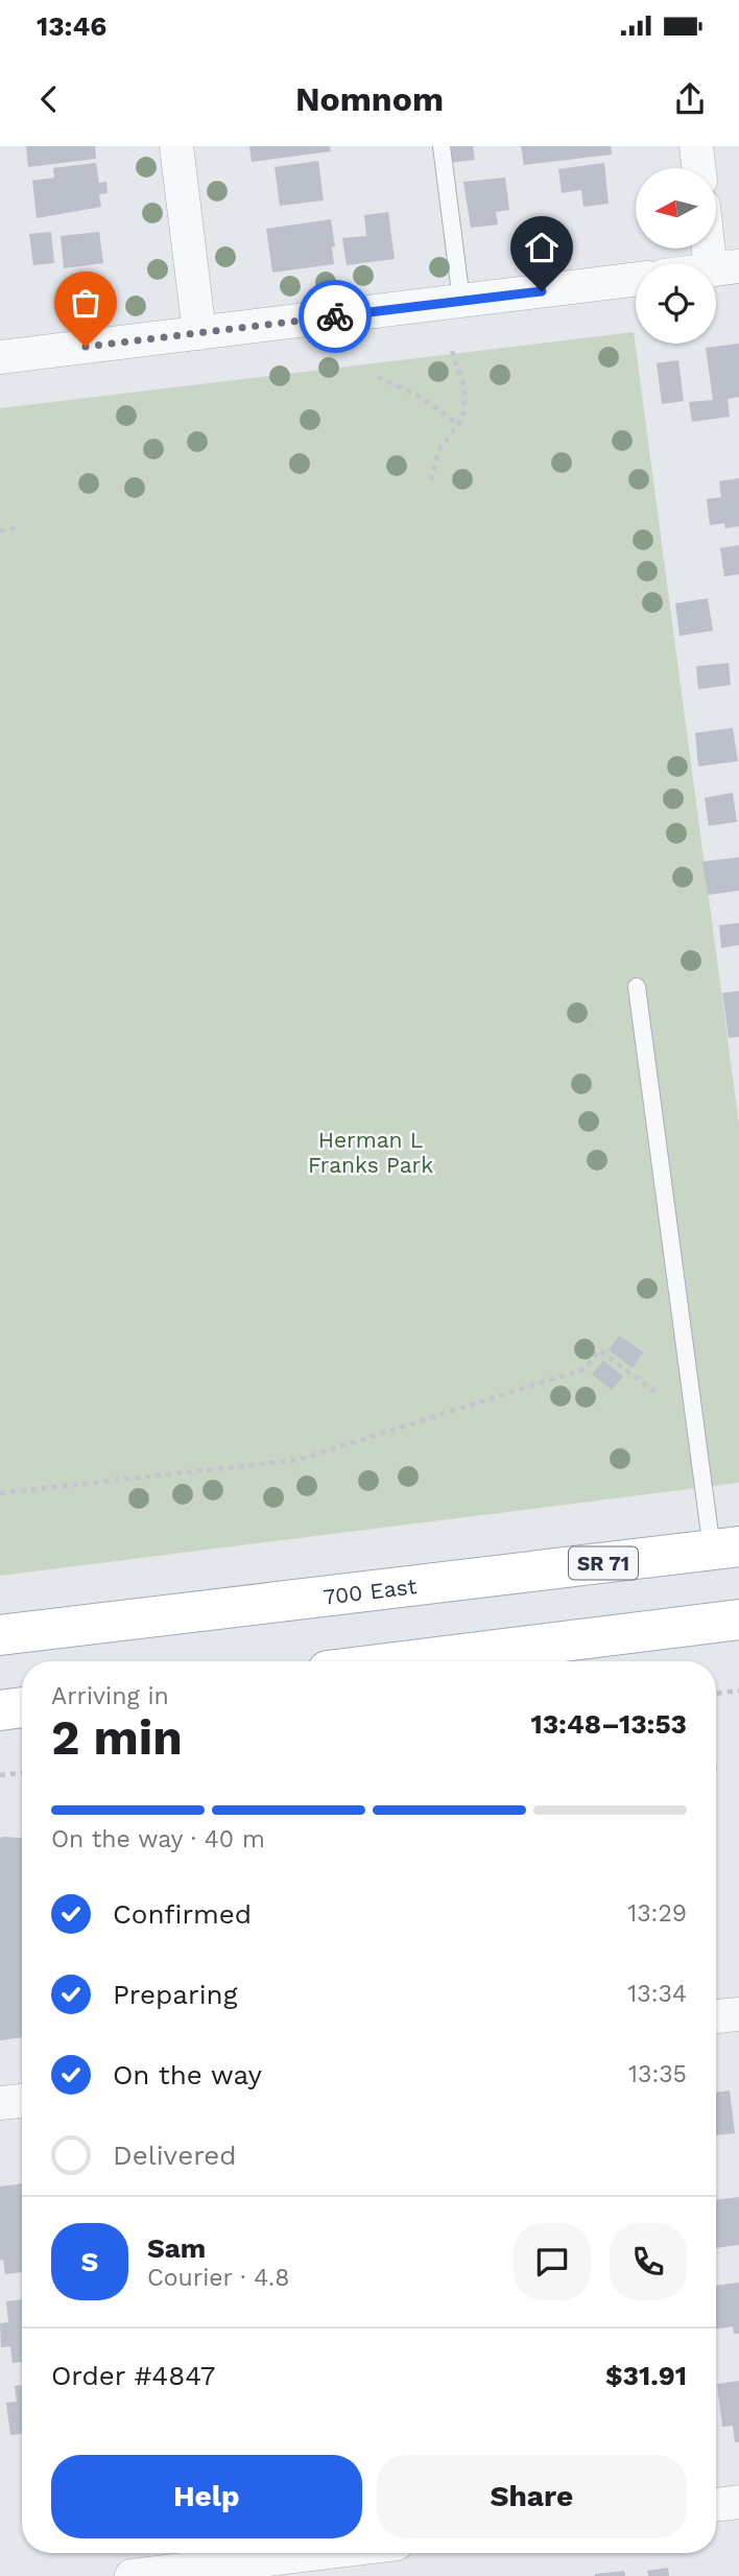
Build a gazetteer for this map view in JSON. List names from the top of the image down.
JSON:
{
  "streets": {
    "main road": ["SR 71", "700 East"]
  },
  "parks": ["Herman L Franks Park"],
  "north": "left",
  "page": {
    "status": "13:46",
    "header": "Nomnom",
    "heading": ["2 min", "Arriving in", "13:48–13:53"],
    "panel": [
      "Sam",
      "Courier · 4.8",
      "Order #4847",
      "$31.91"
    ],
    "bar": "On the way · 40 m",
    "list": [
      ["Confirmed", "13:29"],
      ["Preparing", "13:34"],
      ["On the way", "13:35"],
      "Delivered"
    ],
    "round": "S",
    "buttons": ["Help", "Share"]
  }
}
